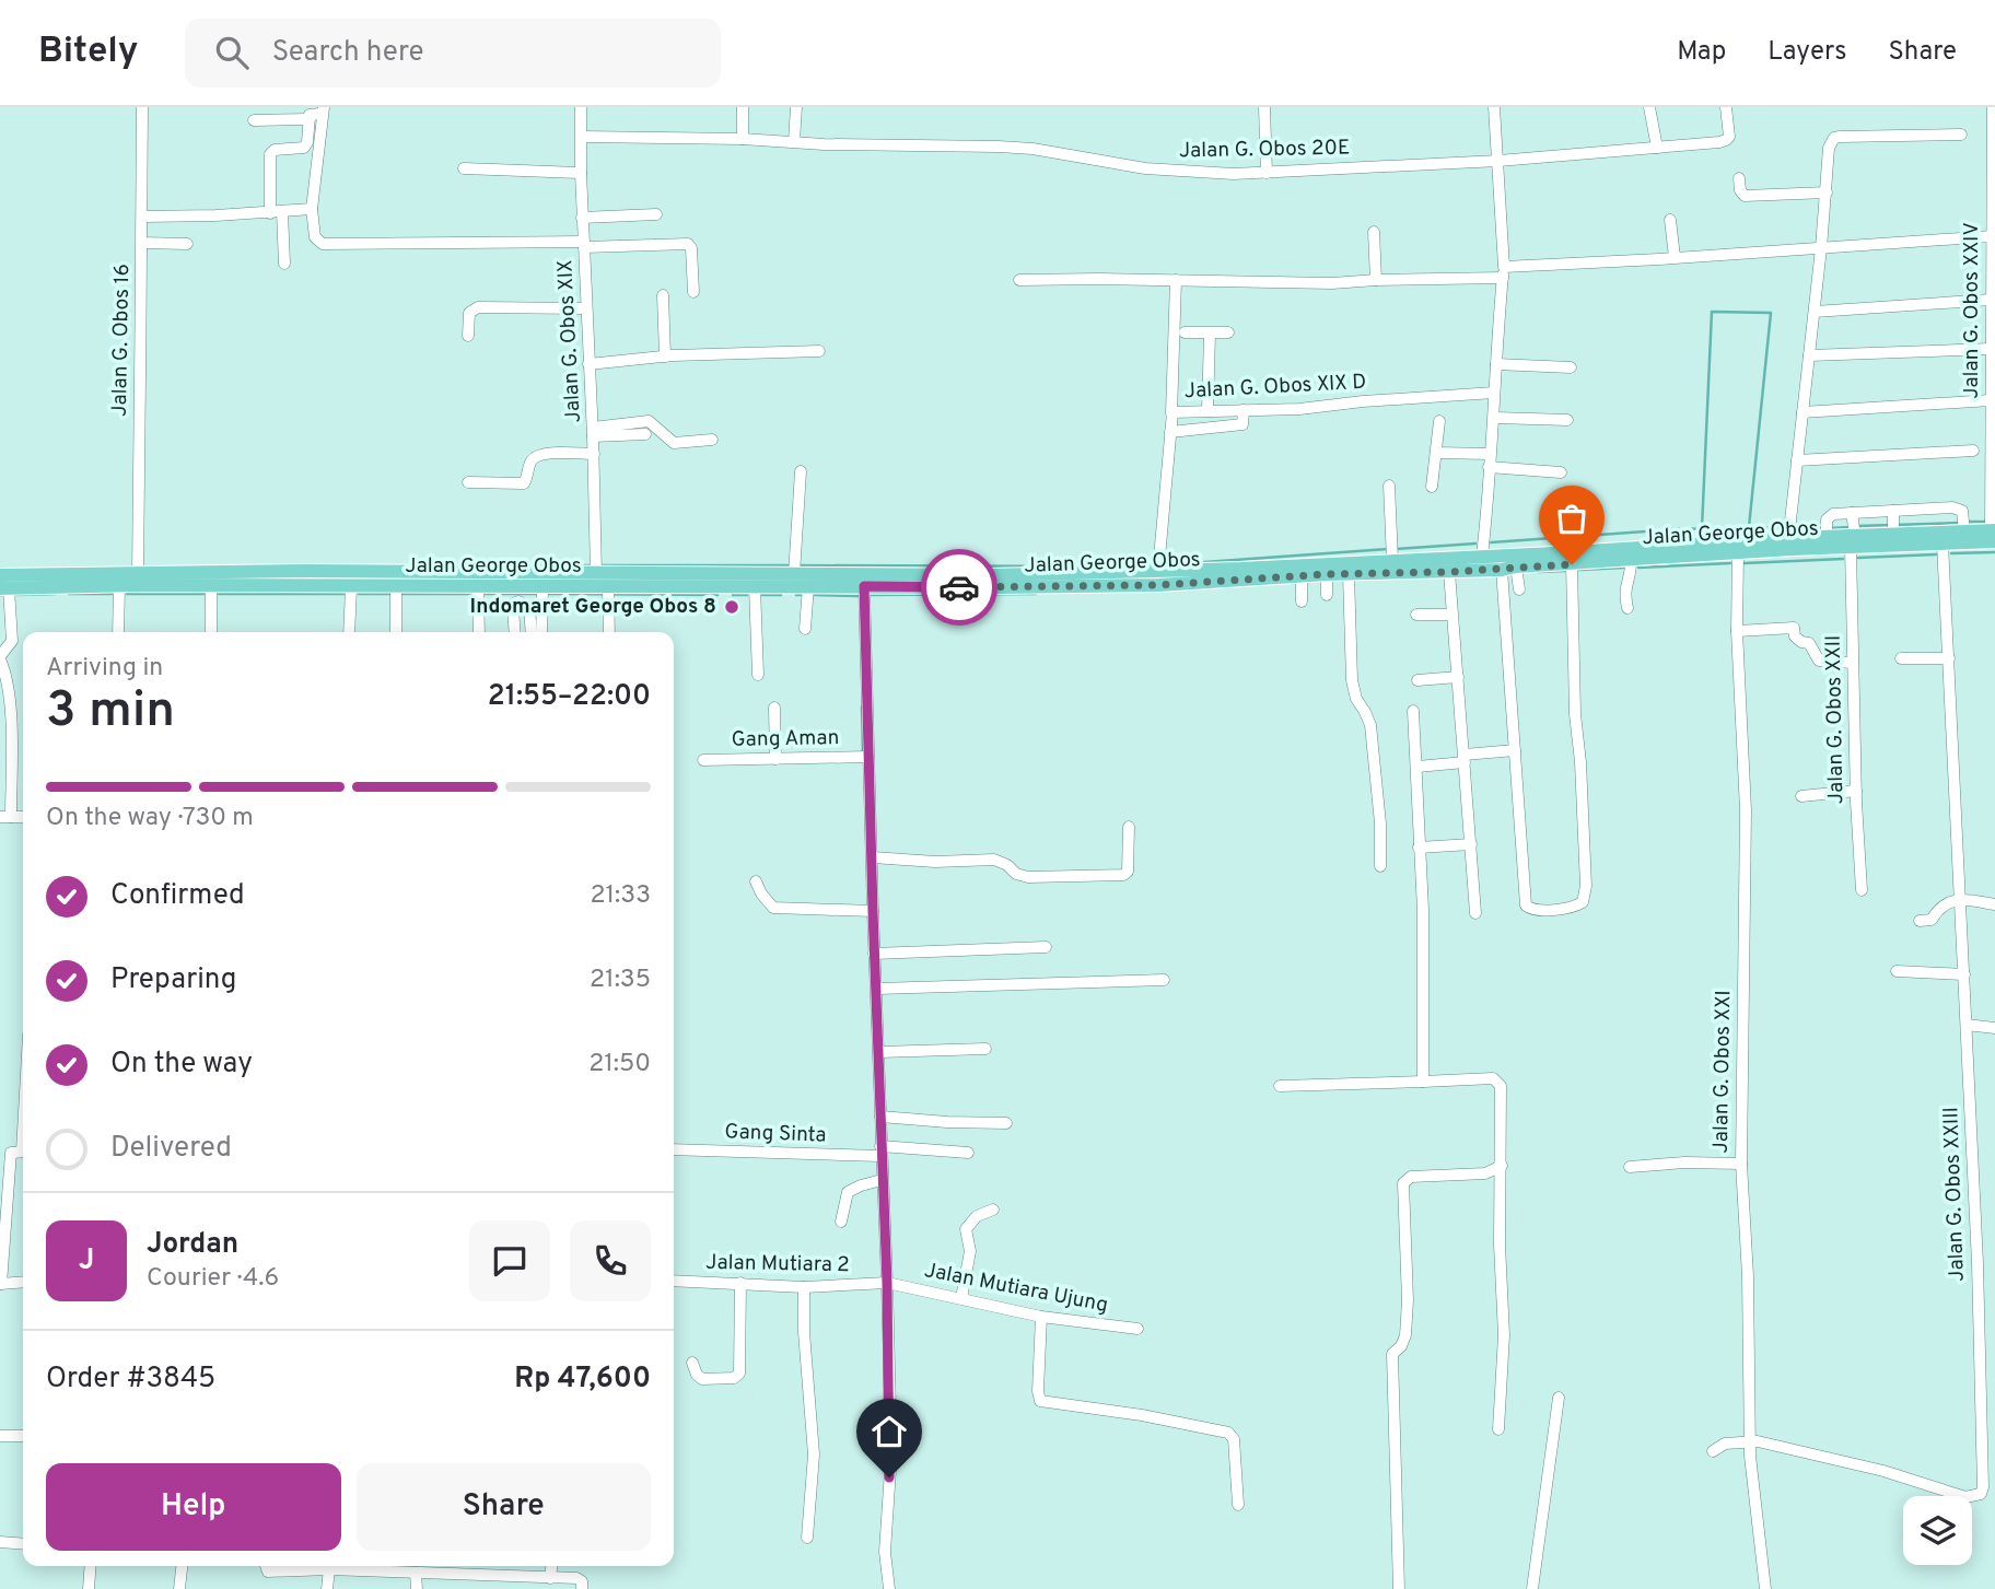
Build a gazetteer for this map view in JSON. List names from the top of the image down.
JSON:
{
  "streets": {
    "main road": ["Jalan George Obos"],
    "street": [
      "Jalan G. Obos 20E",
      "Jalan G. Obos XXIV",
      "Jalan G. Obos 16",
      "Jalan G. Obos XIX",
      "Jalan G. Obos XIX D",
      "Jalan G. Obos XXII",
      "Gang Aman",
      "Jalan G. Obos XXI",
      "Gang Sinta",
      "Jalan G. Obos XXIII",
      "Jalan Mutiara 2",
      "Jalan Mutiara Ujung"
    ]
  },
  "crossings": [
    ["Jalan G. Obos 20E", "Jalan G. Obos XIX"],
    ["Jalan G. Obos XXIV", "Jalan George Obos"],
    ["Jalan G. Obos 16", "Jalan George Obos"],
    ["Jalan G. Obos XIX", "Jalan George Obos"],
    ["Jalan G. Obos XIX D", "Jalan George Obos"],
    ["Jalan George Obos", "Jalan G. Obos XXII"],
    ["Jalan George Obos", "Jalan G. Obos XXI"],
    ["Jalan George Obos", "Jalan G. Obos XXIII"],
    ["Jalan G. Obos XXI", "Jalan G. Obos XXIII"],
    ["Jalan Mutiara 2", "Jalan Mutiara Ujung"]
  ],
  "places": ["Indomaret George Obos 8"],
  "page": {
    "header": "Bitely",
    "search": "Search here",
    "nav": ["Map", "Layers", "Share"],
    "heading": ["3 min", "Arriving in", "21:55–22:00"],
    "panel": [
      "Jordan",
      "Courier · 4.6",
      "Order #3845",
      "Rp 47,600"
    ],
    "bar": "On the way · 730 m",
    "list": [
      ["Confirmed", "21:33"],
      ["Preparing", "21:35"],
      ["On the way", "21:50"],
      "Delivered"
    ],
    "round": "J",
    "buttons": ["Help", "Share"]
  }
}
